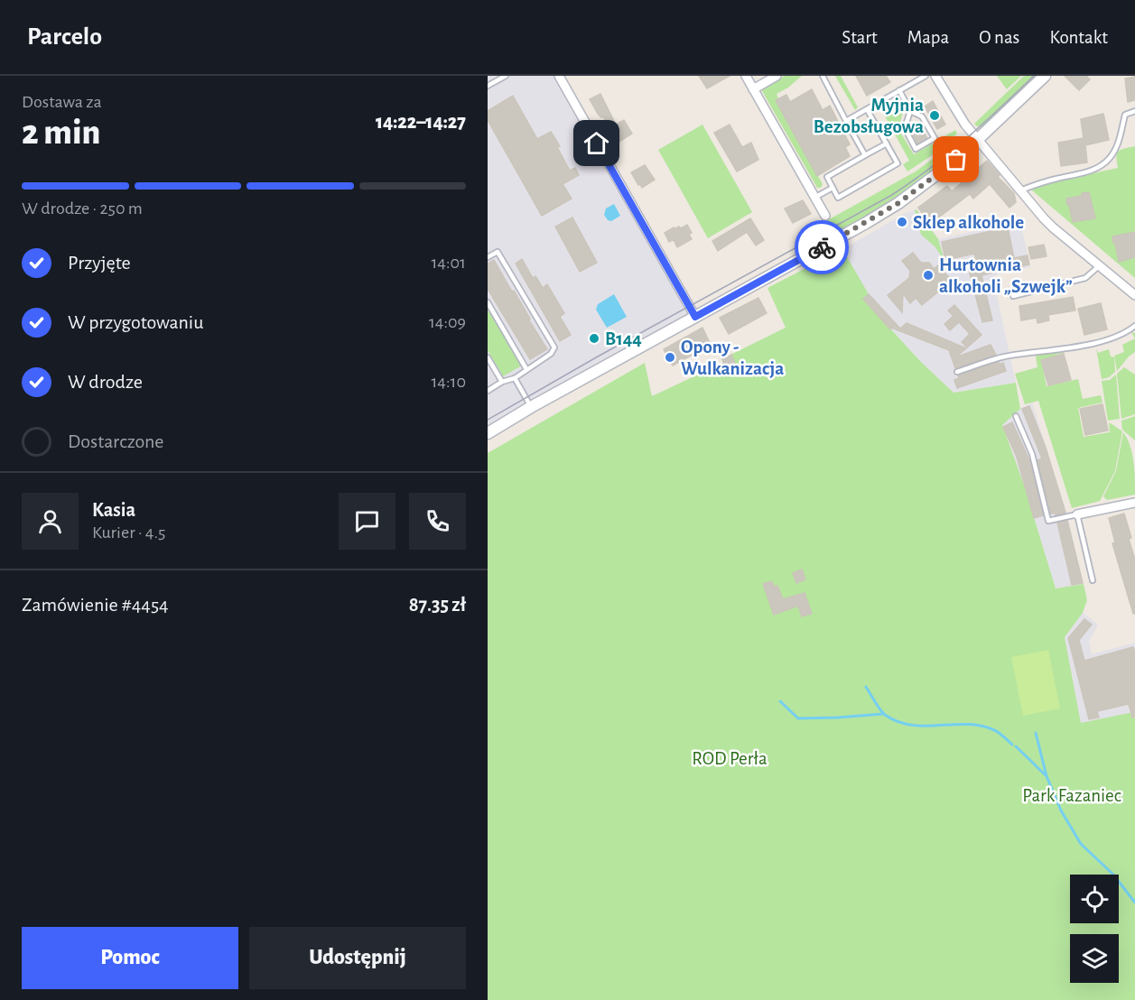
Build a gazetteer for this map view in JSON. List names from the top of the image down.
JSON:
{
  "parks": ["ROD Perła", "Park Fazaniec"],
  "places": [
    "Myjnia Bezobsługowa",
    "Sklep alkohole",
    "Hurtownia alkoholi „Szwejk”",
    "B144",
    "Opony - Wulkanizacja"
  ],
  "page": {
    "header": "Parcelo",
    "nav": [
      "Start",
      "Mapa",
      "O nas",
      "Kontakt"
    ],
    "heading": ["2 min", "Dostawa za", "14:22–14:27"],
    "panel": [
      "Kasia",
      "Kurier · 4.5",
      "Zamówienie #4454",
      "87.35 zł"
    ],
    "bar": "W drodze · 250 m",
    "list": [
      ["Przyjęte", "14:01"],
      ["W przygotowaniu", "14:09"],
      ["W drodze", "14:10"],
      "Dostarczone"
    ],
    "buttons": ["Pomoc", "Udostępnij"]
  }
}
